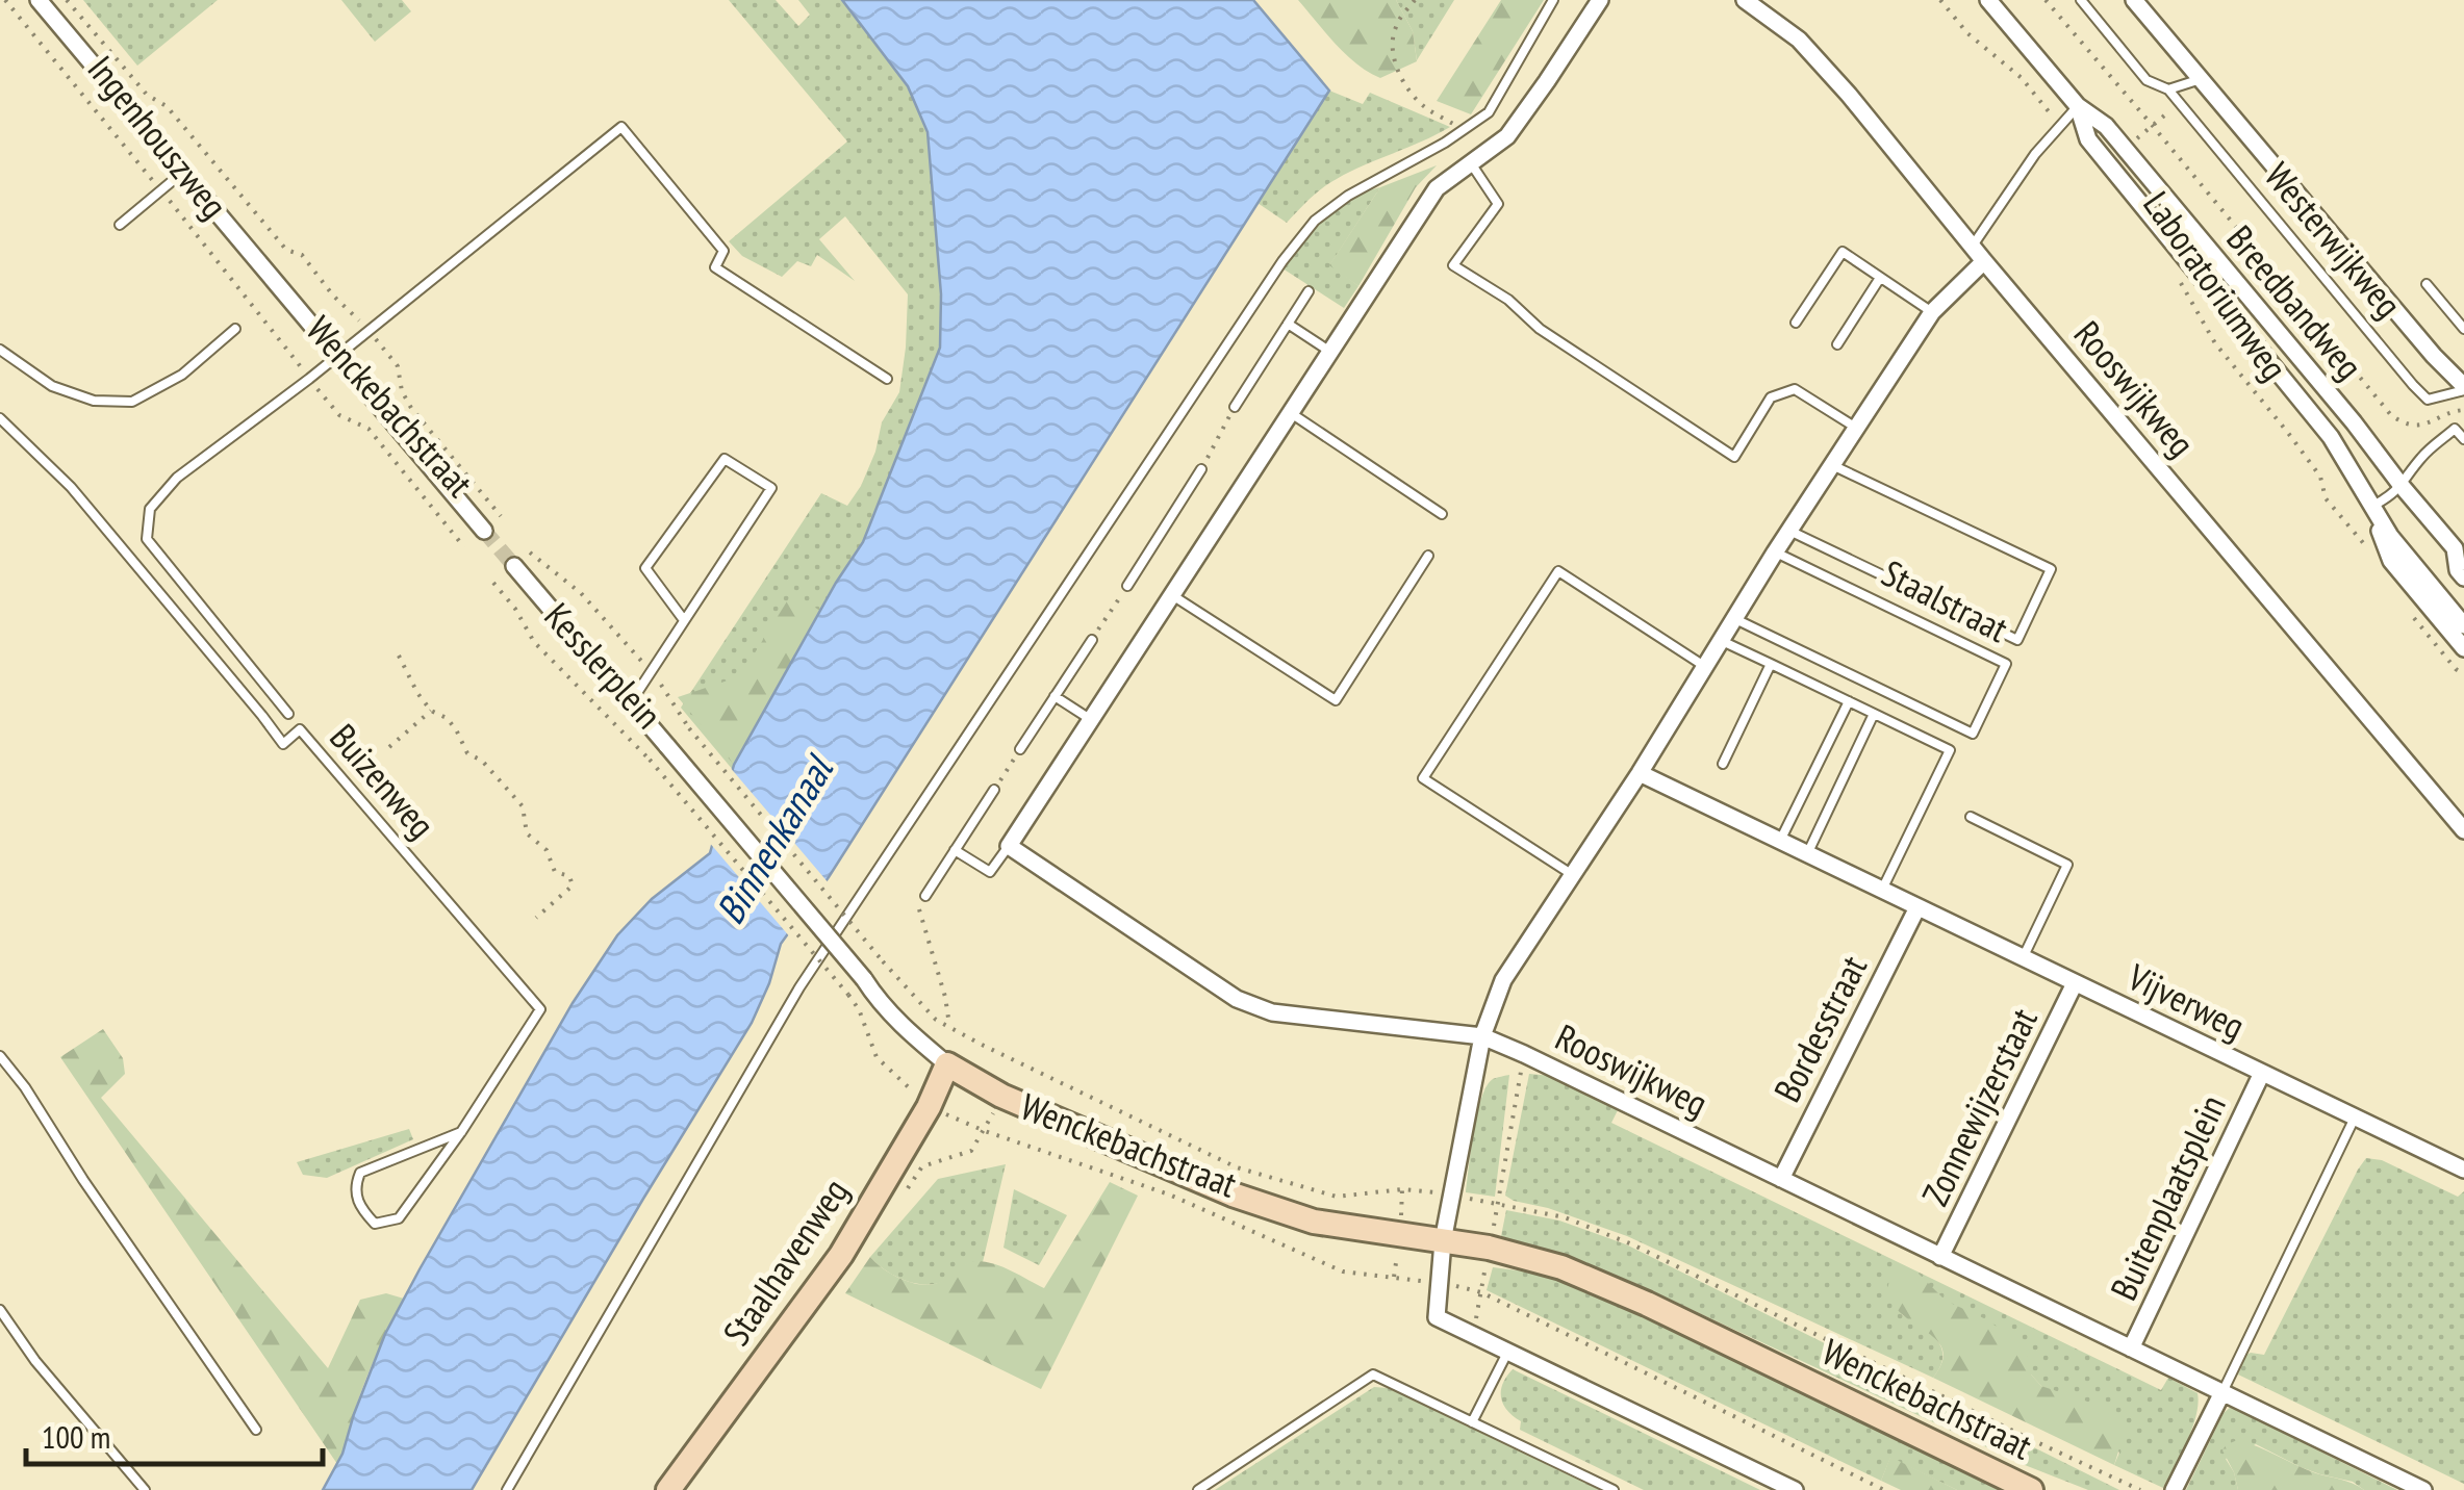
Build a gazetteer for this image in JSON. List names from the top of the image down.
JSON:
{
  "streets": {
    "street": [
      "Ingenhouszweg",
      "Westerwijkweg",
      "Breedbandweg",
      "Rooswijkweg",
      "Wenckebachstraat",
      "Vijverweg",
      "Bordesstraat",
      "Zonnewijzerstaat",
      "Buitenplaatsplein",
      "Staalhavenweg"
    ],
    "lane": ["Staalstraat", "Kesslerplein", "Buizenweg"],
    "path": ["Laboratoriumweg"]
  },
  "crossings": [
    ["Ingenhouszweg", "Wenckebachstraat"],
    ["Rooswijkweg", "Bordesstraat"],
    ["Rooswijkweg", "Zonnewijzerstaat"],
    ["Rooswijkweg", "Buitenplaatsplein"],
    ["Wenckebachstraat", "Kesslerplein"],
    ["Wenckebachstraat", "Staalhavenweg"],
    ["Vijverweg", "Bordesstraat"],
    ["Vijverweg", "Zonnewijzerstaat"],
    ["Vijverweg", "Buitenplaatsplein"]
  ],
  "water": ["Binnenkanaal"],
  "scale_bar": "100 m"
}
